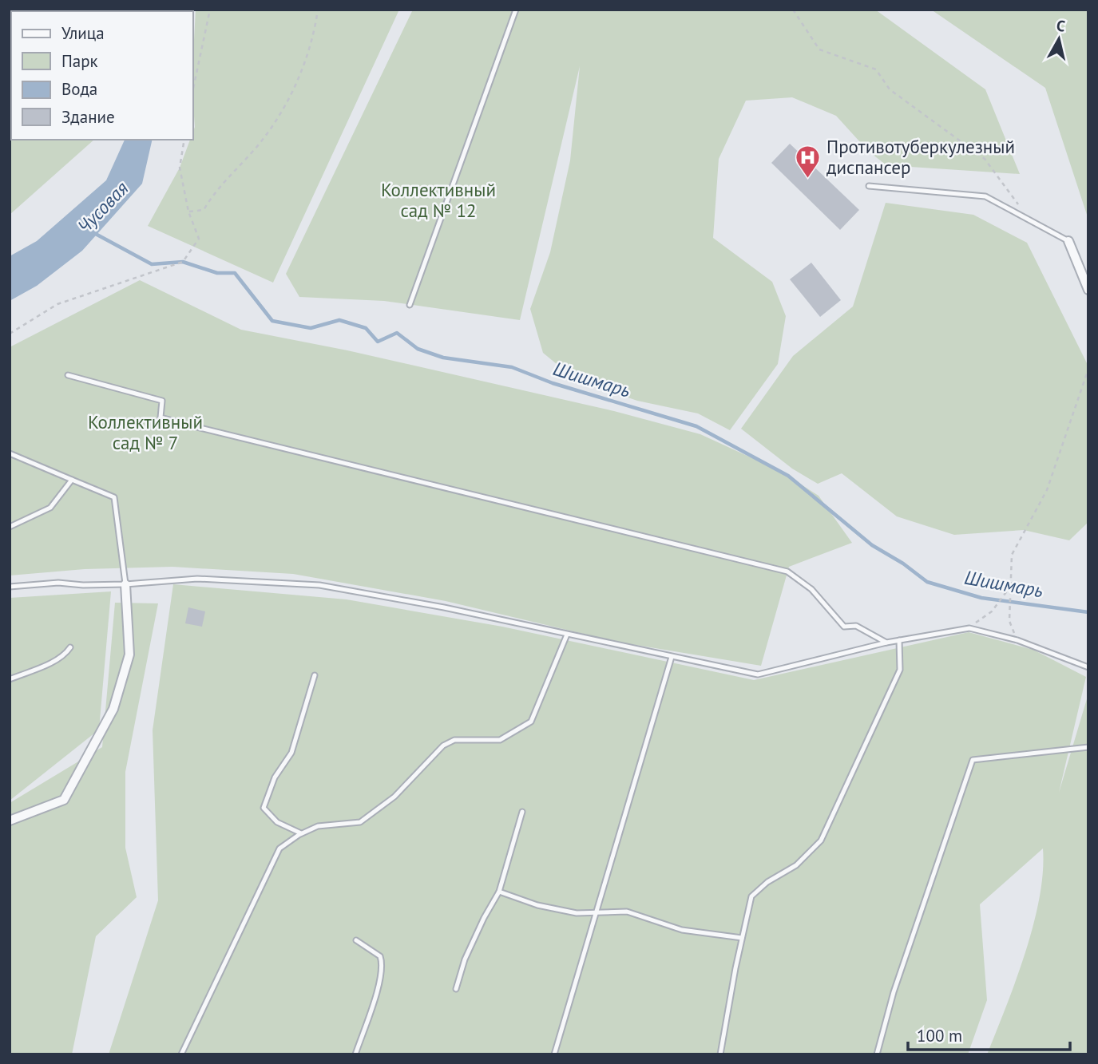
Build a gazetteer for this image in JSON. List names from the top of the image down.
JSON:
{
  "water": ["Чусовая", "Шишмарь"],
  "parks": ["Коллективный сад № 12", "Коллективный сад № 7"],
  "places": {
    "hospital": ["Противотуберкулезный диспансер"]
  },
  "legend": [
    "Улица",
    "Парк",
    "Вода",
    "Здание"
  ],
  "scale_bar": "100 m",
  "north": "top"
}
